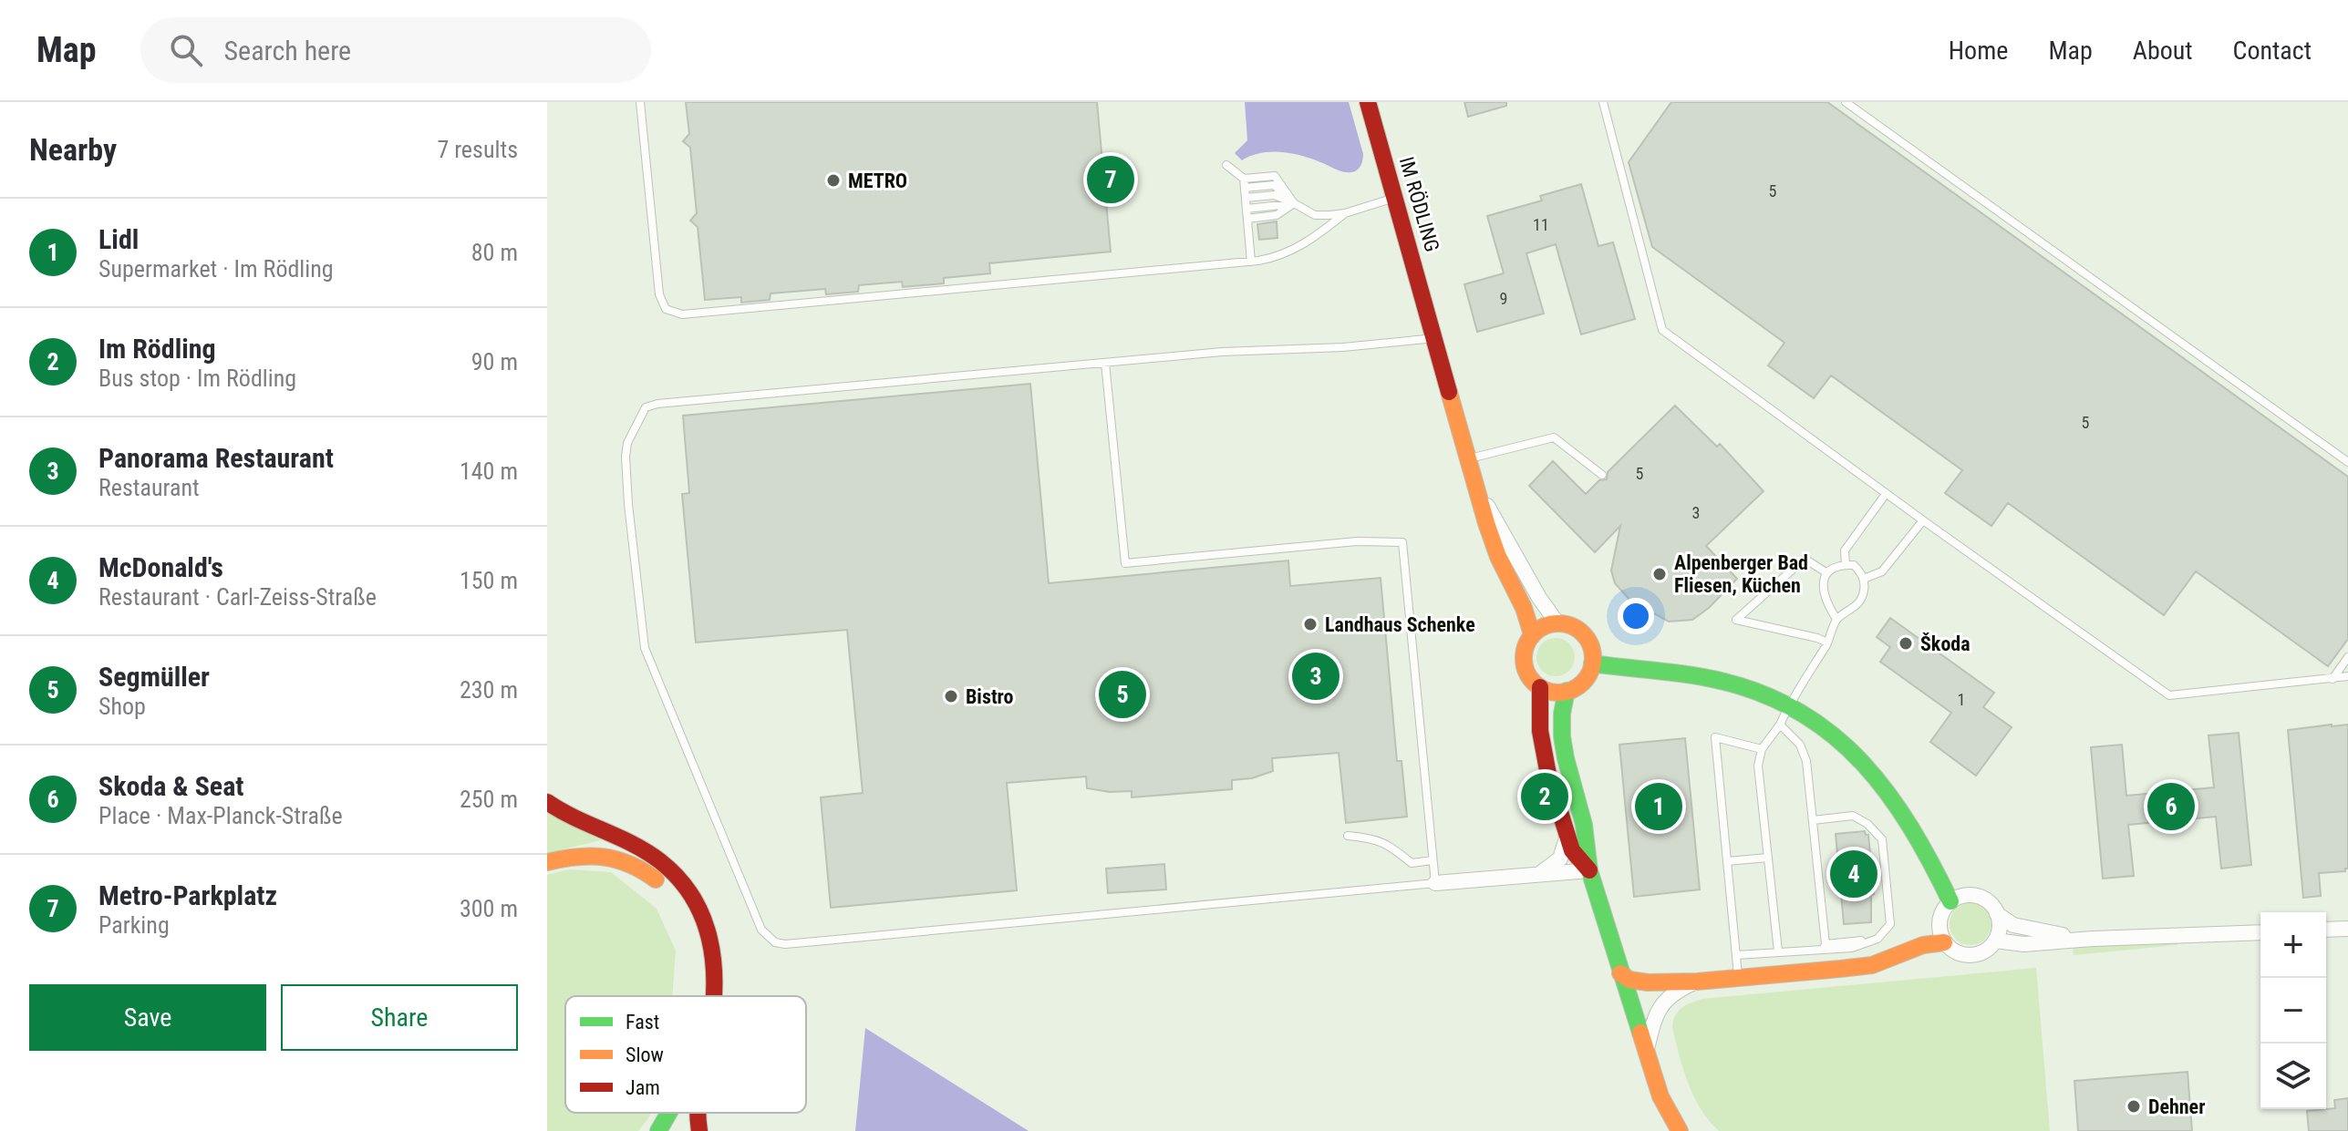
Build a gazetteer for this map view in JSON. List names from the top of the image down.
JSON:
{
  "streets": {
    "main road": ["IM RÖDLING"]
  },
  "places": [
    "METRO",
    "Alpenberger Bad Fliesen, Küchen",
    "Landhaus Schenke",
    "Škoda",
    "Bistro",
    "Dehner"
  ],
  "house_numbers": [
    "5",
    "11",
    "9",
    "5",
    "5",
    "3",
    "1"
  ],
  "legend": ["Fast", "Slow", "Jam"],
  "page": {
    "header": "Map",
    "search": "Search here",
    "nav": [
      "Home",
      "Map",
      "About",
      "Contact"
    ],
    "heading": ["Nearby", "7 results"],
    "pins": [
      "7",
      "3",
      "5",
      "2",
      "1",
      "6",
      "4"
    ],
    "list": [
      {
        "mark": "1",
        "name": "Lidl",
        "note": "Supermarket · Im Rödling",
        "value": "80 m"
      },
      {
        "mark": "2",
        "name": "Im Rödling",
        "note": "Bus stop · Im Rödling",
        "value": "90 m"
      },
      {
        "mark": "3",
        "name": "Panorama Restaurant",
        "note": "Restaurant",
        "value": "140 m"
      },
      {
        "mark": "4",
        "name": "McDonald's",
        "note": "Restaurant · Carl-Zeiss-Straße",
        "value": "150 m"
      },
      {
        "mark": "5",
        "name": "Segmüller",
        "note": "Shop",
        "value": "230 m"
      },
      {
        "mark": "6",
        "name": "Skoda & Seat",
        "note": "Place · Max-Planck-Straße",
        "value": "250 m"
      },
      {
        "mark": "7",
        "name": "Metro-Parkplatz",
        "note": "Parking",
        "value": "300 m"
      }
    ],
    "map_buttons": ["+", "−"],
    "buttons": ["Save", "Share"]
  }
}
